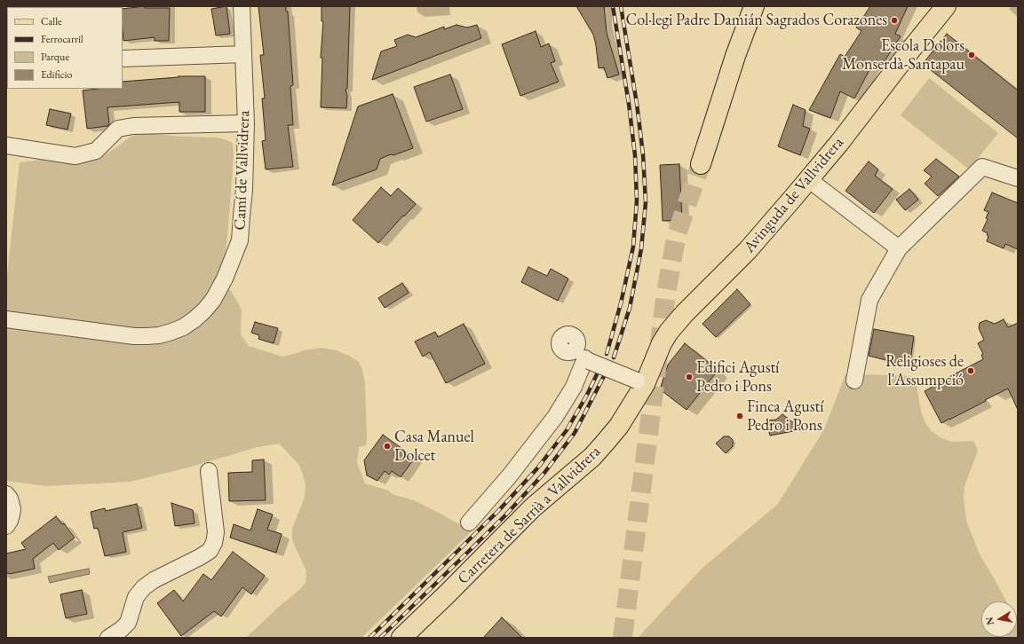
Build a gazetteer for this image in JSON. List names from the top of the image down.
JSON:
{
  "streets": {
    "main road": ["Avinguda de Vallvidrera", "Carretera de Sarrià a Vallvidrera"],
    "street": ["Camí de Vallvidrera"]
  },
  "crossings": [
    ["Avinguda de Vallvidrera", "Carretera de Sarrià a Vallvidrera"]
  ],
  "places": [
    "Col·legi Padre Damián Sagrados Corazones",
    "Escola Dolors Monserdà-Santapau",
    "Religioses de l'Assumpció",
    "Edifici Agustí Pedro i Pons",
    "Finca Agustí Pedro i Pons",
    "Casa Manuel Dolcet"
  ],
  "legend": [
    "Calle",
    "Ferrocarril",
    "Parque",
    "Edificio"
  ],
  "north": "left"
}
